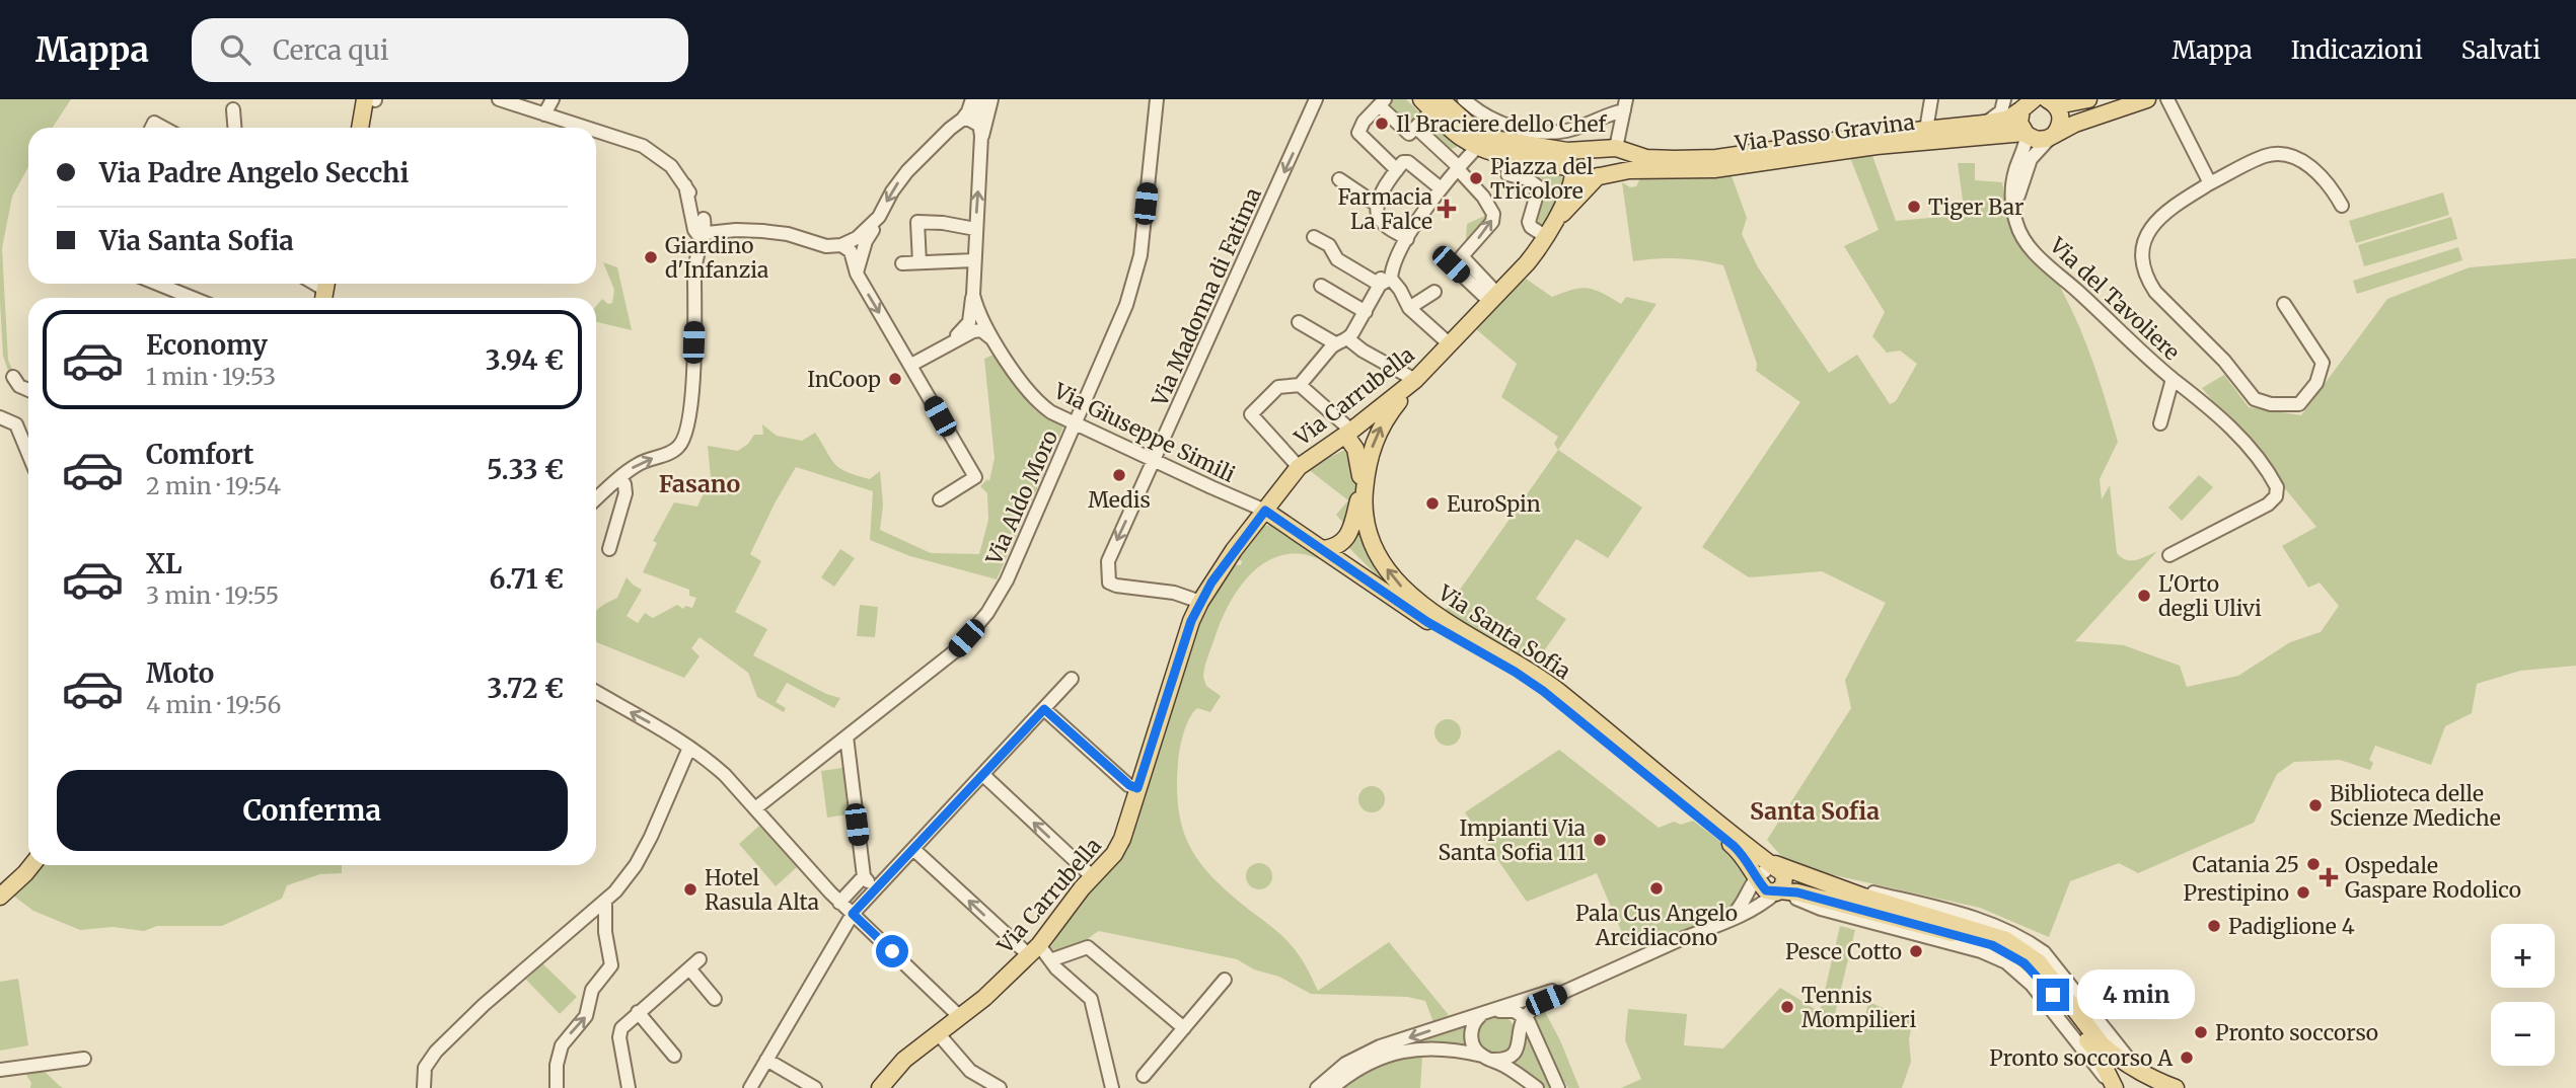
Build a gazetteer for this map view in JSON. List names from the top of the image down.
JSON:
{
  "streets": {
    "main road": ["Via Passo Gravina", "Via Carrubella", "Via Santa Sofia"],
    "street": [
      "Via Madonna di Fatima",
      "Via del Tavoliere",
      "Via Giuseppe Simili",
      "Via Aldo Moro"
    ]
  },
  "crossings": [
    ["Via Madonna di Fatima", "Via Carrubella"],
    ["Via Madonna di Fatima", "Via Giuseppe Simili"],
    ["Via Carrubella", "Via Giuseppe Simili"],
    ["Via Carrubella", "Via Santa Sofia"],
    ["Via Giuseppe Simili", "Via Aldo Moro"],
    ["Via Giuseppe Simili", "Via Santa Sofia"]
  ],
  "one_way": ["Via Madonna di Fatima"],
  "districts": ["Fasano", "Santa Sofia"],
  "places": {
    "other": [
      "Il Braciere dello Chef",
      "Piazza del Tricolore",
      "Tiger Bar",
      "Giardino d'Infanzia",
      "InCoop",
      "Medis",
      "EuroSpin",
      "L'Orto degli Ulivi",
      "Biblioteca delle Scienze Mediche",
      "Impianti Via Santa Sofia 111",
      "Catania 25",
      "Pala Cus Angelo Arcidiacono",
      "Hotel Rasula Alta",
      "Prestipino",
      "Padiglione 4",
      "Pesce Cotto",
      "Tennis Mompilieri",
      "Pronto soccorso",
      "Pronto soccorso A"
    ],
    "health": ["Farmacia La Falce", "Ospedale Gaspare Rodolico"]
  },
  "page": {
    "header": "Mappa",
    "search": "Cerca qui",
    "nav": ["Mappa", "Indicazioni", "Salvati"],
    "banner": ["Via Padre Angelo Secchi", "Via Santa Sofia"],
    "list": [
      {
        "name": "Economy",
        "note": "1 min · 19:53",
        "value": "3.94 €"
      },
      {
        "name": "Comfort",
        "note": "2 min · 19:54",
        "value": "5.33 €"
      },
      {
        "name": "XL",
        "note": "3 min · 19:55",
        "value": "6.71 €"
      },
      {
        "name": "Moto",
        "note": "4 min · 19:56",
        "value": "3.72 €"
      }
    ],
    "buttons": "Conferma",
    "map_buttons": ["+", "−"],
    "bubble": "4 min"
  }
}
